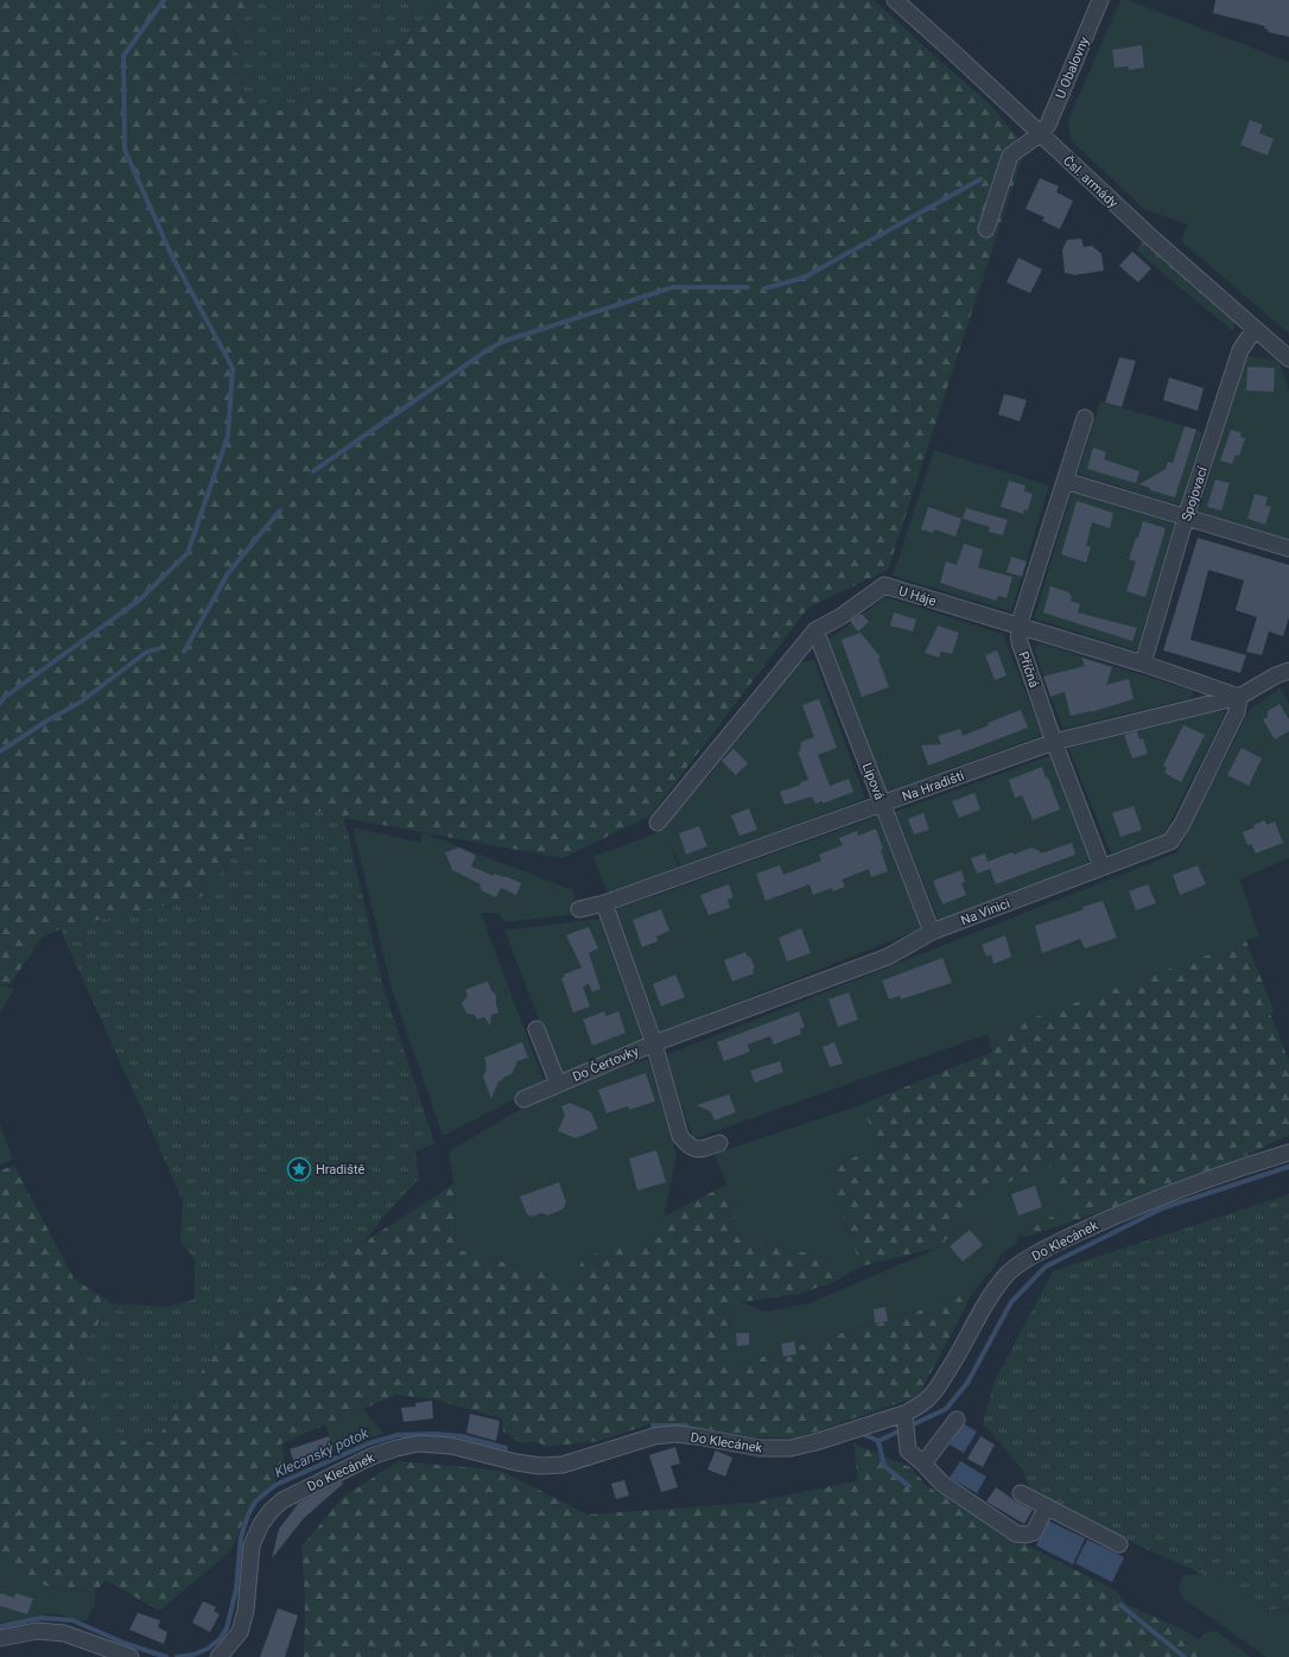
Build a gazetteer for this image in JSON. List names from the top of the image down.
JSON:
{
  "streets": {
    "street": [
      "U Obalovny",
      "Čsl. armády",
      "Spojovací",
      "U Háje",
      "Příčná",
      "Lipová",
      "Na Hradišti",
      "Na Vinici",
      "Do Čertovky",
      "Do Klecánek"
    ]
  },
  "crossings": [
    ["U Obalovny", "Čsl. armády"],
    ["Čsl. armády", "Spojovací"],
    ["Spojovací", "U Háje"],
    ["U Háje", "Příčná"],
    ["U Háje", "Lipová"],
    ["U Háje", "Na Hradišti"],
    ["U Háje", "Na Vinici"],
    ["Příčná", "Na Hradišti"],
    ["Příčná", "Na Vinici"],
    ["Lipová", "Na Hradišti"],
    ["Lipová", "Na Vinici"],
    ["Na Hradišti", "Na Vinici"],
    ["Na Vinici", "Do Čertovky"]
  ],
  "water": ["Klecanský potok"],
  "places": {
    "place": ["Hradiště"]
  }
}
